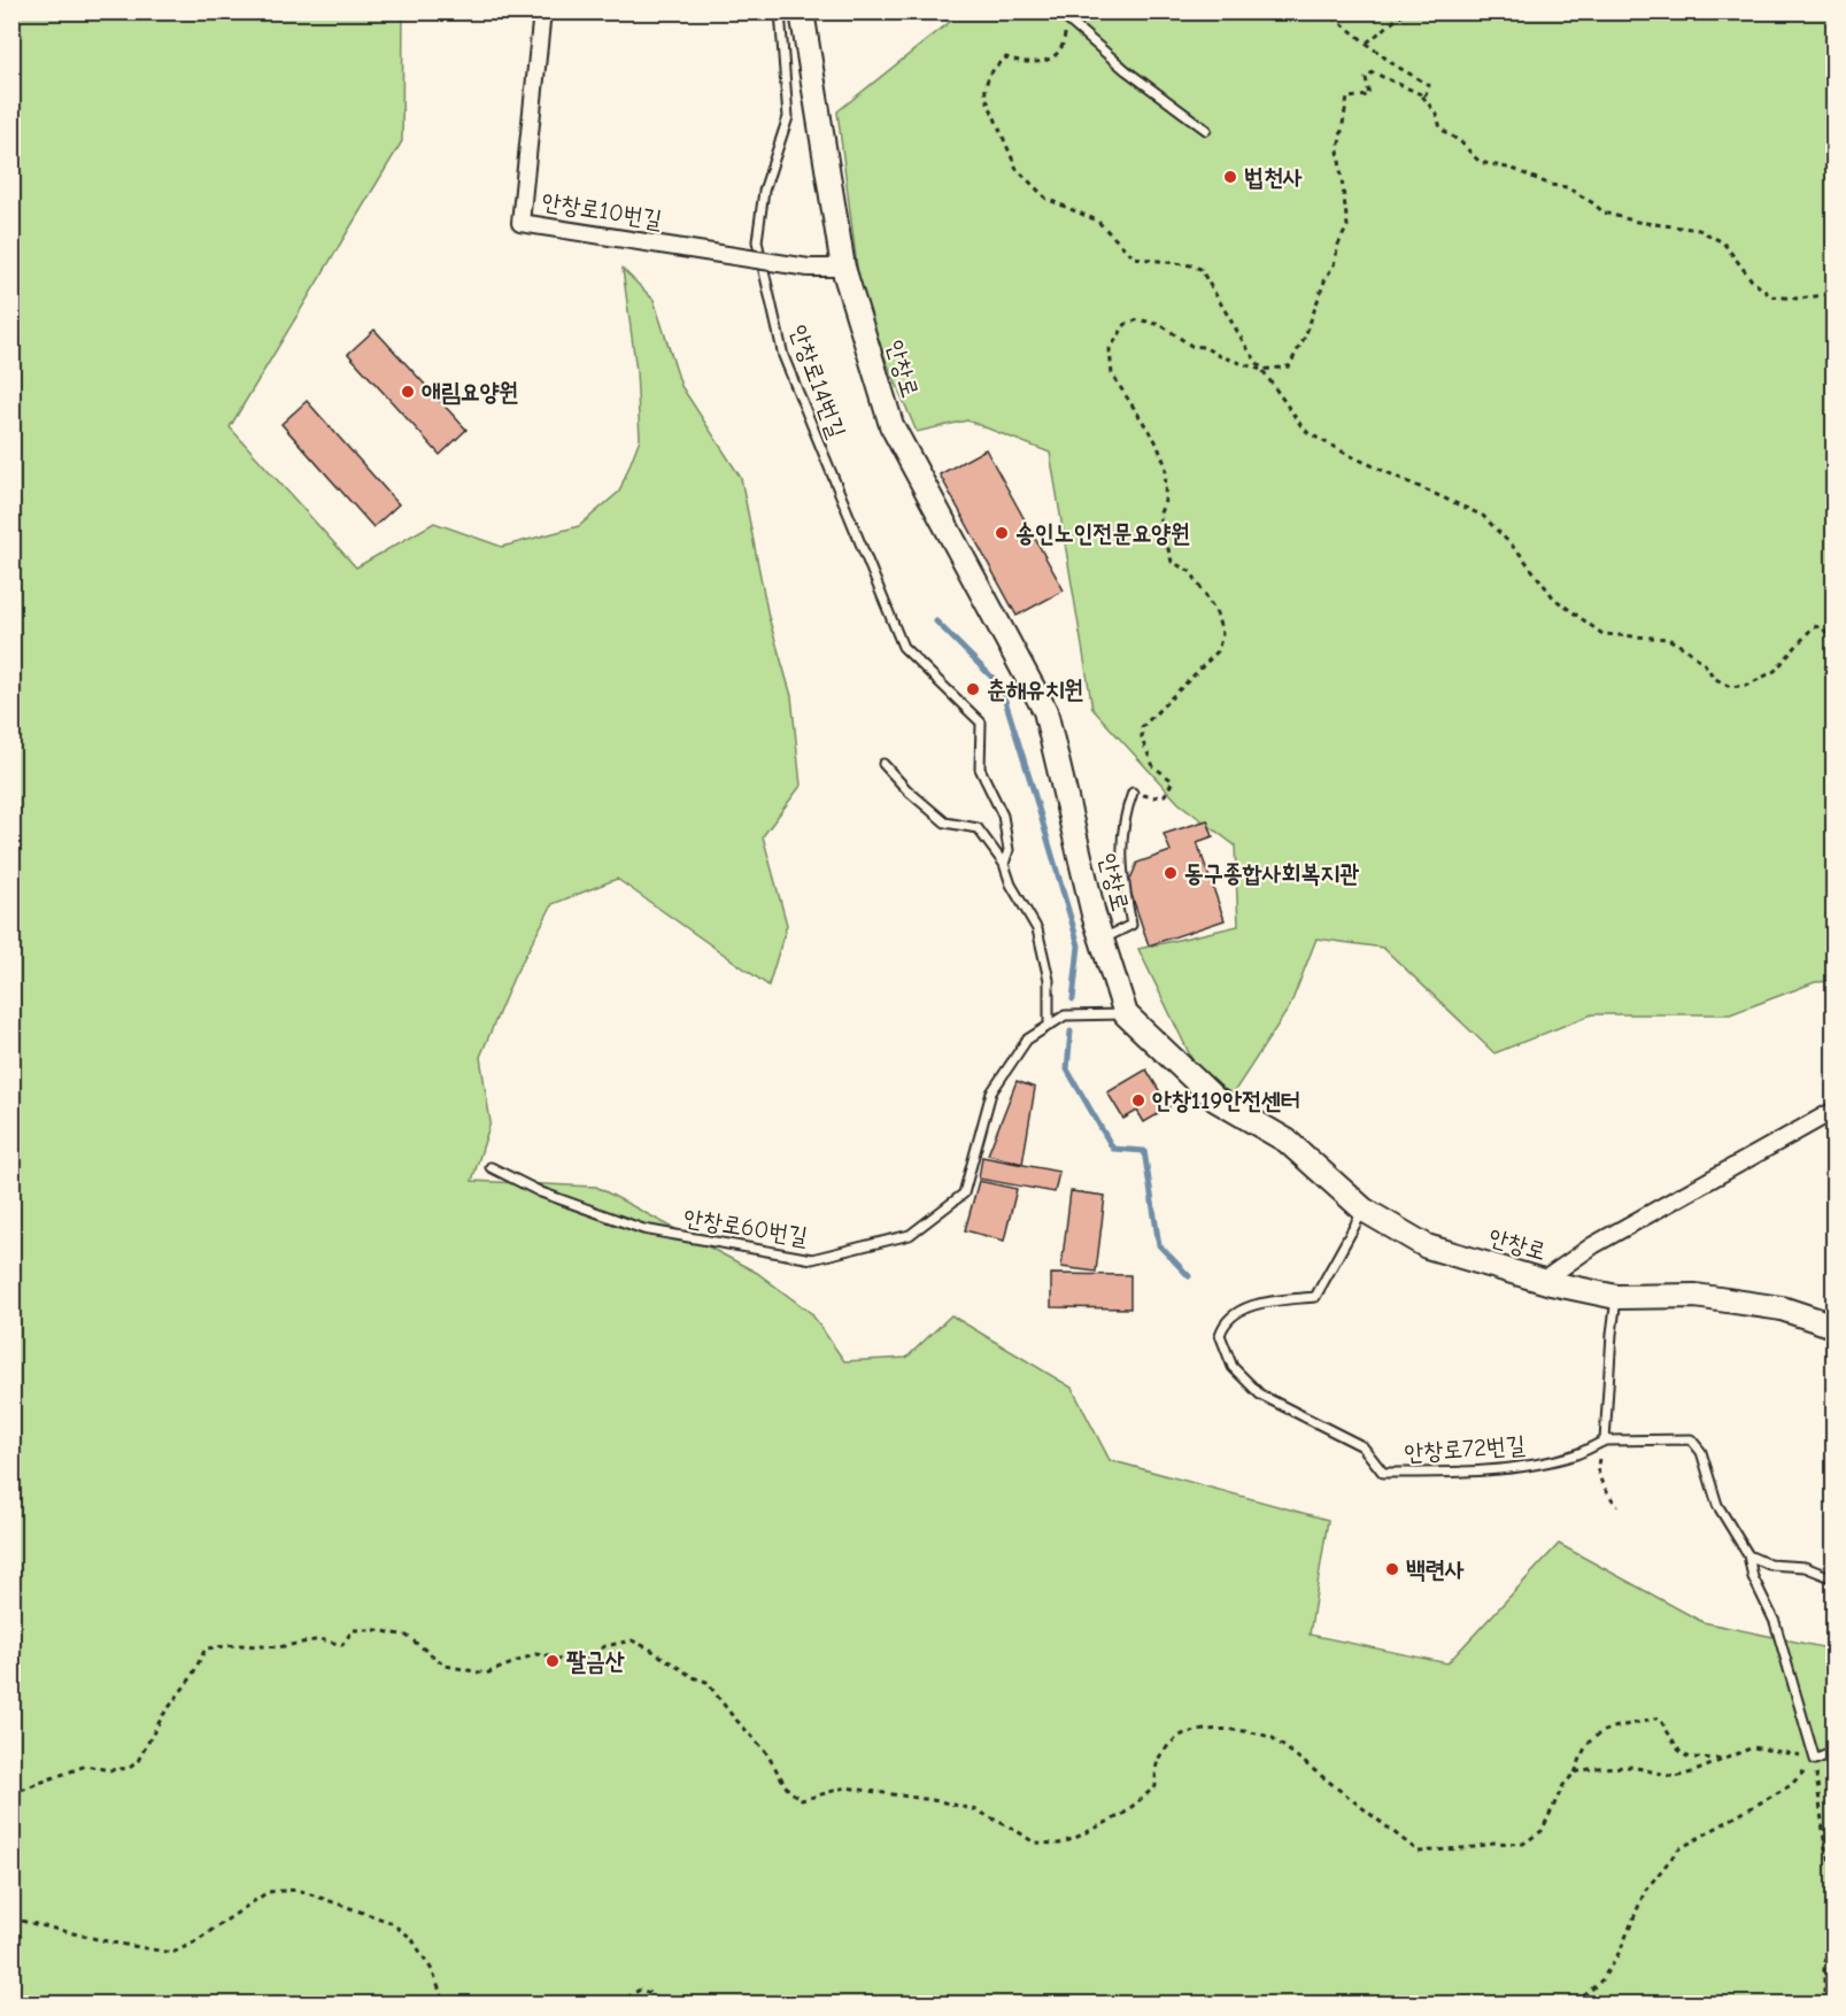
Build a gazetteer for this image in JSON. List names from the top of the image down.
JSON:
{
  "streets": {
    "street": ["안창로10번길", "안창로"],
    "lane": ["안창로14번길", "안창로60번길", "안창로72번길"]
  },
  "crossings": [
    ["안창로10번길", "안창로"],
    ["안창로", "안창로60번길"],
    ["안창로", "안창로72번길"]
  ],
  "places": [
    "법천사",
    "애림요양원",
    "송인노인전문요양원",
    "춘해유치원",
    "동구종합사회복지관",
    "안창119안전센터",
    "백련사",
    "팔금산"
  ]
}
